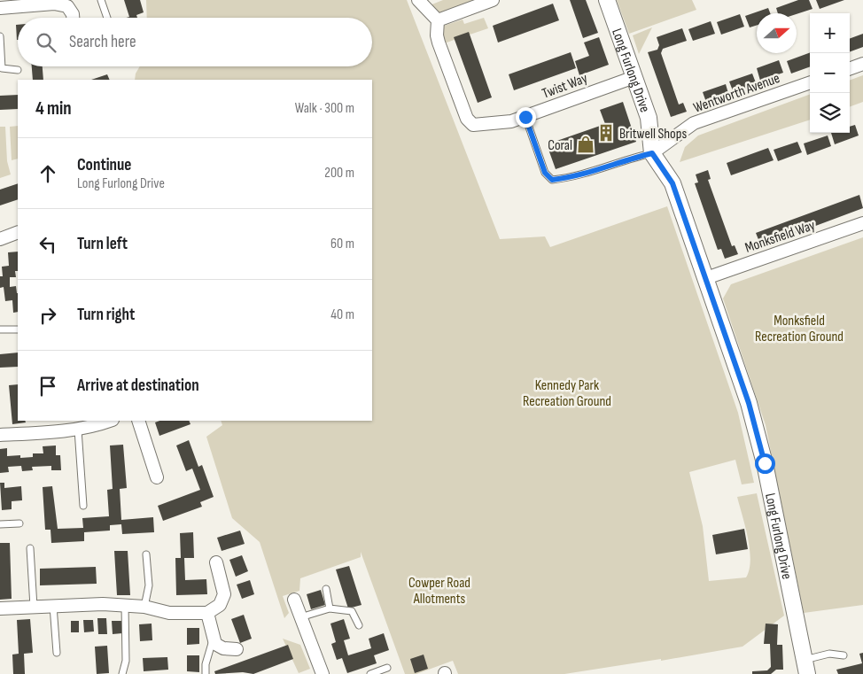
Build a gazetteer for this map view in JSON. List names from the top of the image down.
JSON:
{
  "streets": {
    "street": [
      "Long Furlong Drive",
      "Twist Way",
      "Wentworth Avenue",
      "Monksfield Way"
    ]
  },
  "crossings": [
    ["Long Furlong Drive", "Twist Way"],
    ["Long Furlong Drive", "Wentworth Avenue"],
    ["Long Furlong Drive", "Monksfield Way"]
  ],
  "parks": ["Monksfield Recreation Ground", "Kennedy Park Recreation Ground", "Cowper Road Allotments"],
  "places": {
    "building": ["Britwell Shops"],
    "shop": ["Coral"]
  },
  "north": "right",
  "page": {
    "map_buttons": ["+", "−"],
    "search": "Search here",
    "heading": ["4 min", "Walk · 300 m"],
    "list": [
      ["Continue", "Long Furlong Drive", "200 m"],
      ["Turn left", "60 m"],
      ["Turn right", "40 m"],
      "Arrive at destination"
    ]
  }
}
